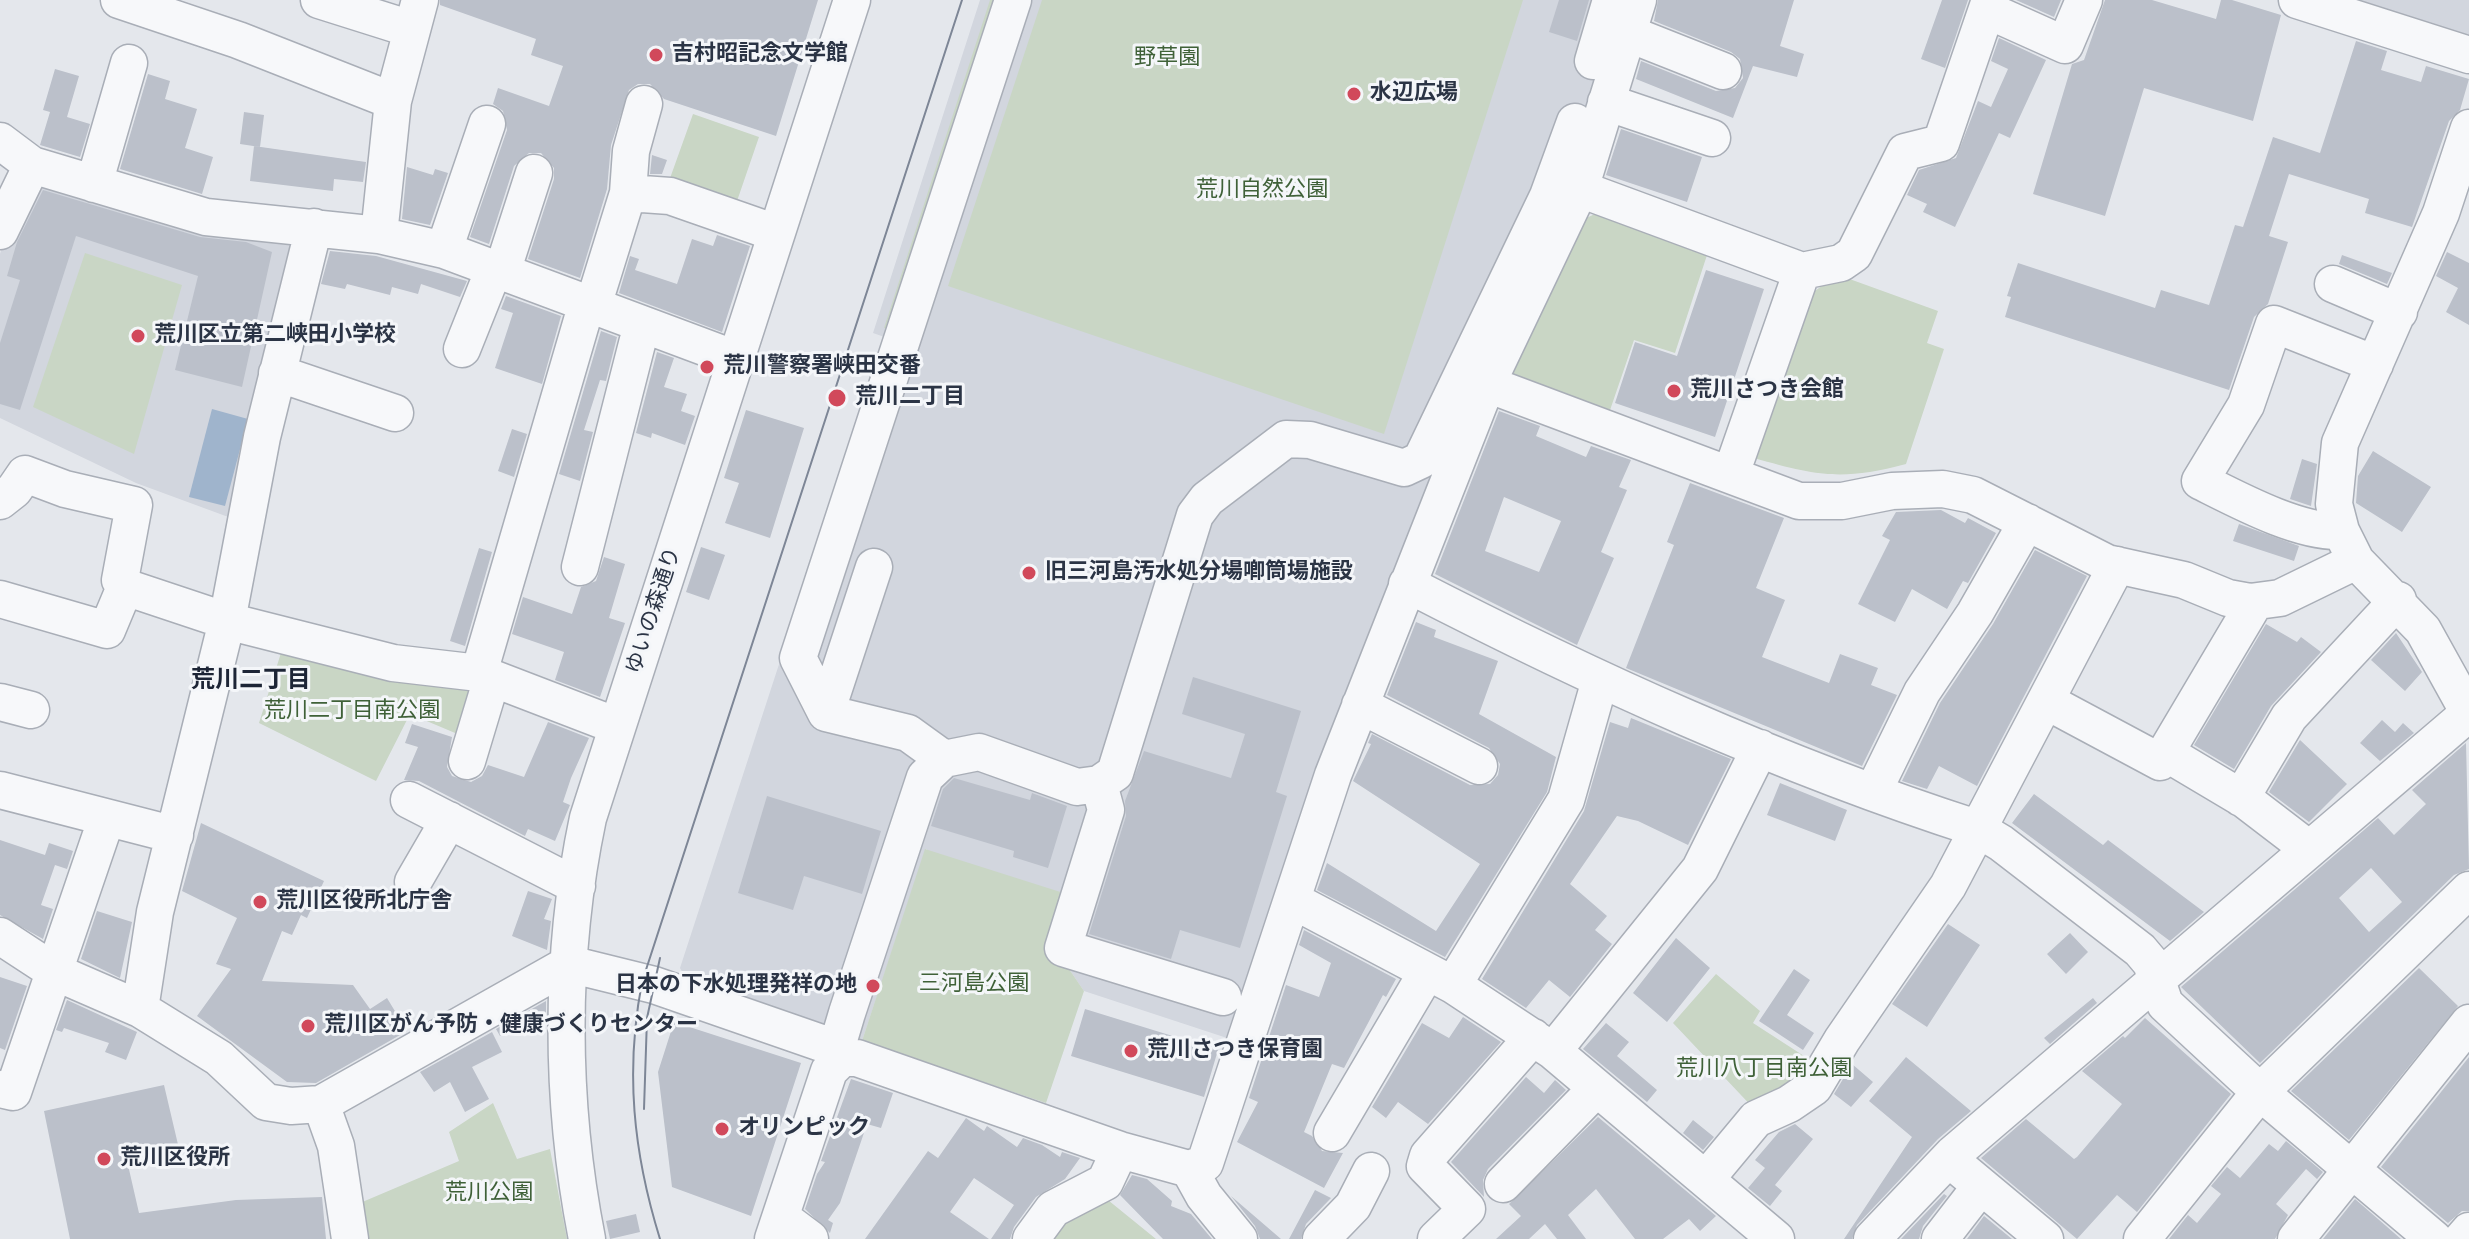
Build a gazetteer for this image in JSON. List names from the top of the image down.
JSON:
{
  "streets": {
    "street": ["ゆいの森通り"]
  },
  "districts": ["荒川二丁目"],
  "parks": [
    "野草園",
    "荒川自然公園",
    "荒川二丁目南公園",
    "三河島公園",
    "荒川八丁目南公園",
    "荒川公園"
  ],
  "places": [
    "吉村昭記念文学館",
    "水辺広場",
    "荒川区立第二峡田小学校",
    "荒川警察署峡田交番",
    "荒川さつき会館",
    "荒川二丁目",
    "旧三河島汚水処分場喞筒場施設",
    "荒川区役所北庁舎",
    "日本の下水処理発祥の地",
    "荒川区がん予防・健康づくりセンター",
    "荒川さつき保育園",
    "オリンピック",
    "荒川区役所"
  ]
}
